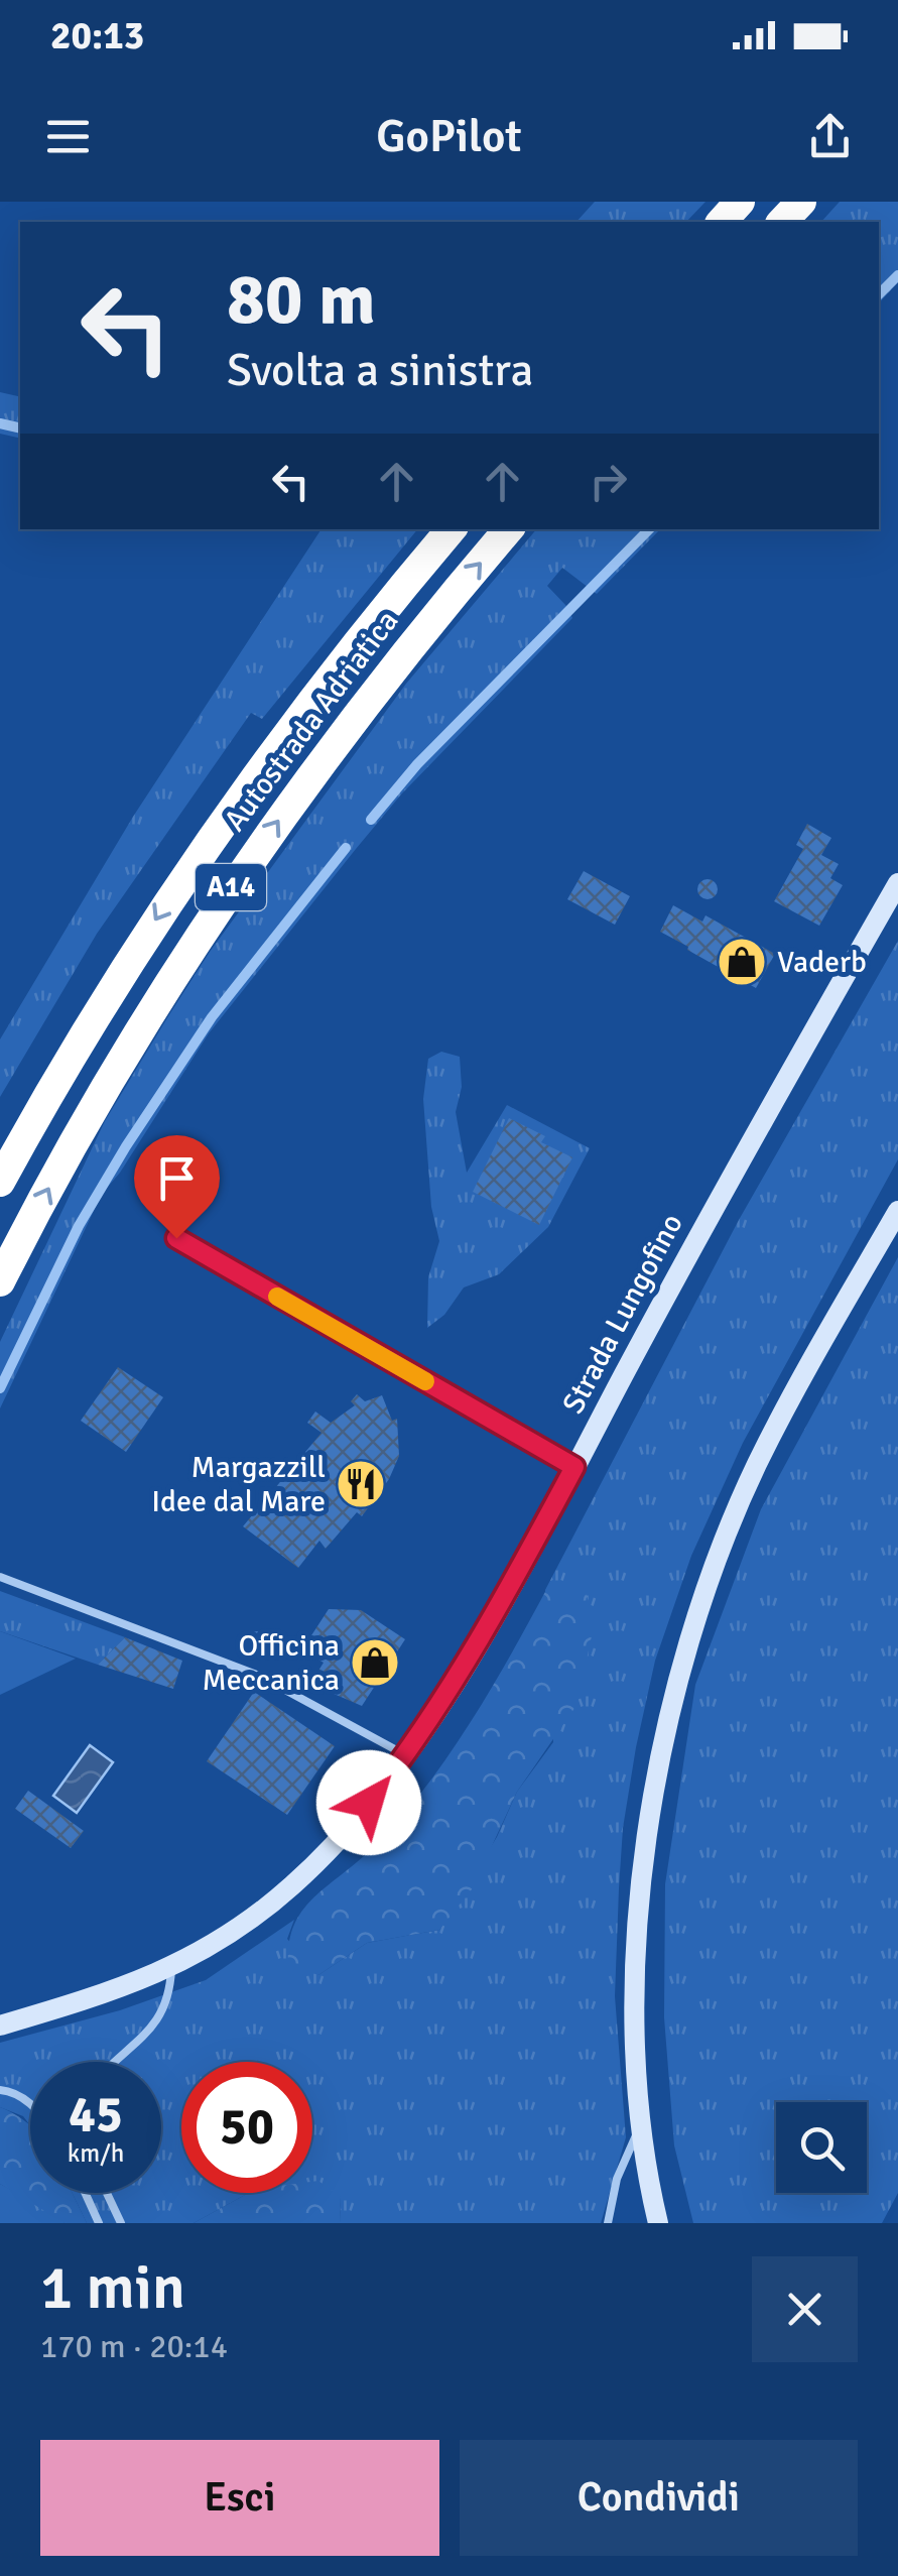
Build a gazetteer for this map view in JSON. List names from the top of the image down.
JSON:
{
  "streets": {
    "highway": ["Autostrada Adriatica", "A14"],
    "main road": ["Strada Lungofino"]
  },
  "places": {
    "shop": ["Vaderb", "Officina Meccanica"],
    "restaurant": ["Margazzill Idee dal Mare"]
  },
  "page": {
    "status": "20:13",
    "header": "GoPilot",
    "turn": ["80 m", "Svolta a sinistra"],
    "speed": "45 km/h",
    "limit": "50",
    "heading": ["1 min", "170 m · 20:14"],
    "buttons": ["Esci", "Condividi"]
  }
}
